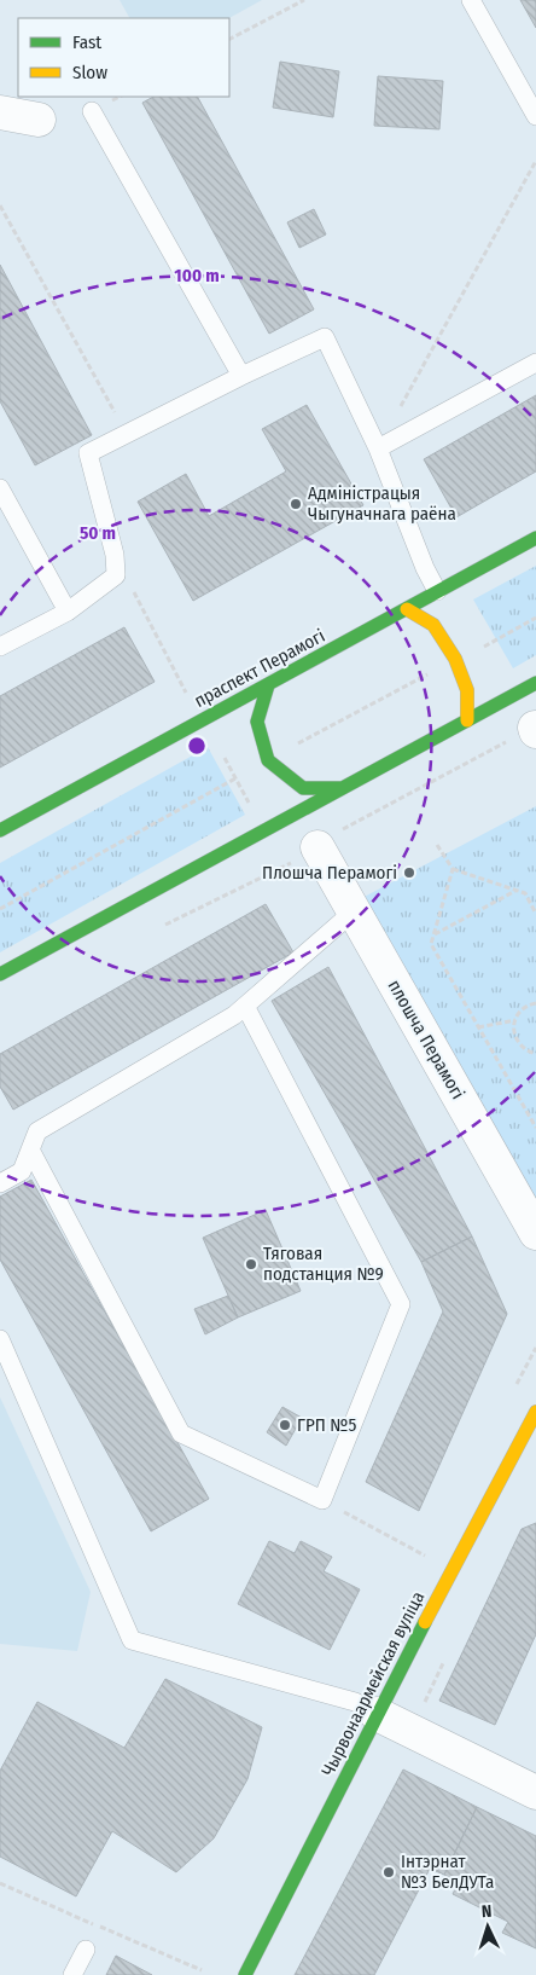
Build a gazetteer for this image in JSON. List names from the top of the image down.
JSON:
{
  "streets": {
    "main road": ["праспект Перамогі", "Чырвонаармейская вуліца"],
    "street": ["плошча Перамогі"]
  },
  "places": [
    "Адміністрацыя Чыгуначнага раёна",
    "Плошча Перамогі",
    "Тяговая подстанция №9",
    "ГРП №5",
    "Інтэрнат №3 БелДУТа"
  ],
  "legend": ["Fast", "Slow"],
  "north": "top",
  "rings": ["100 m", "50 m"]
}
